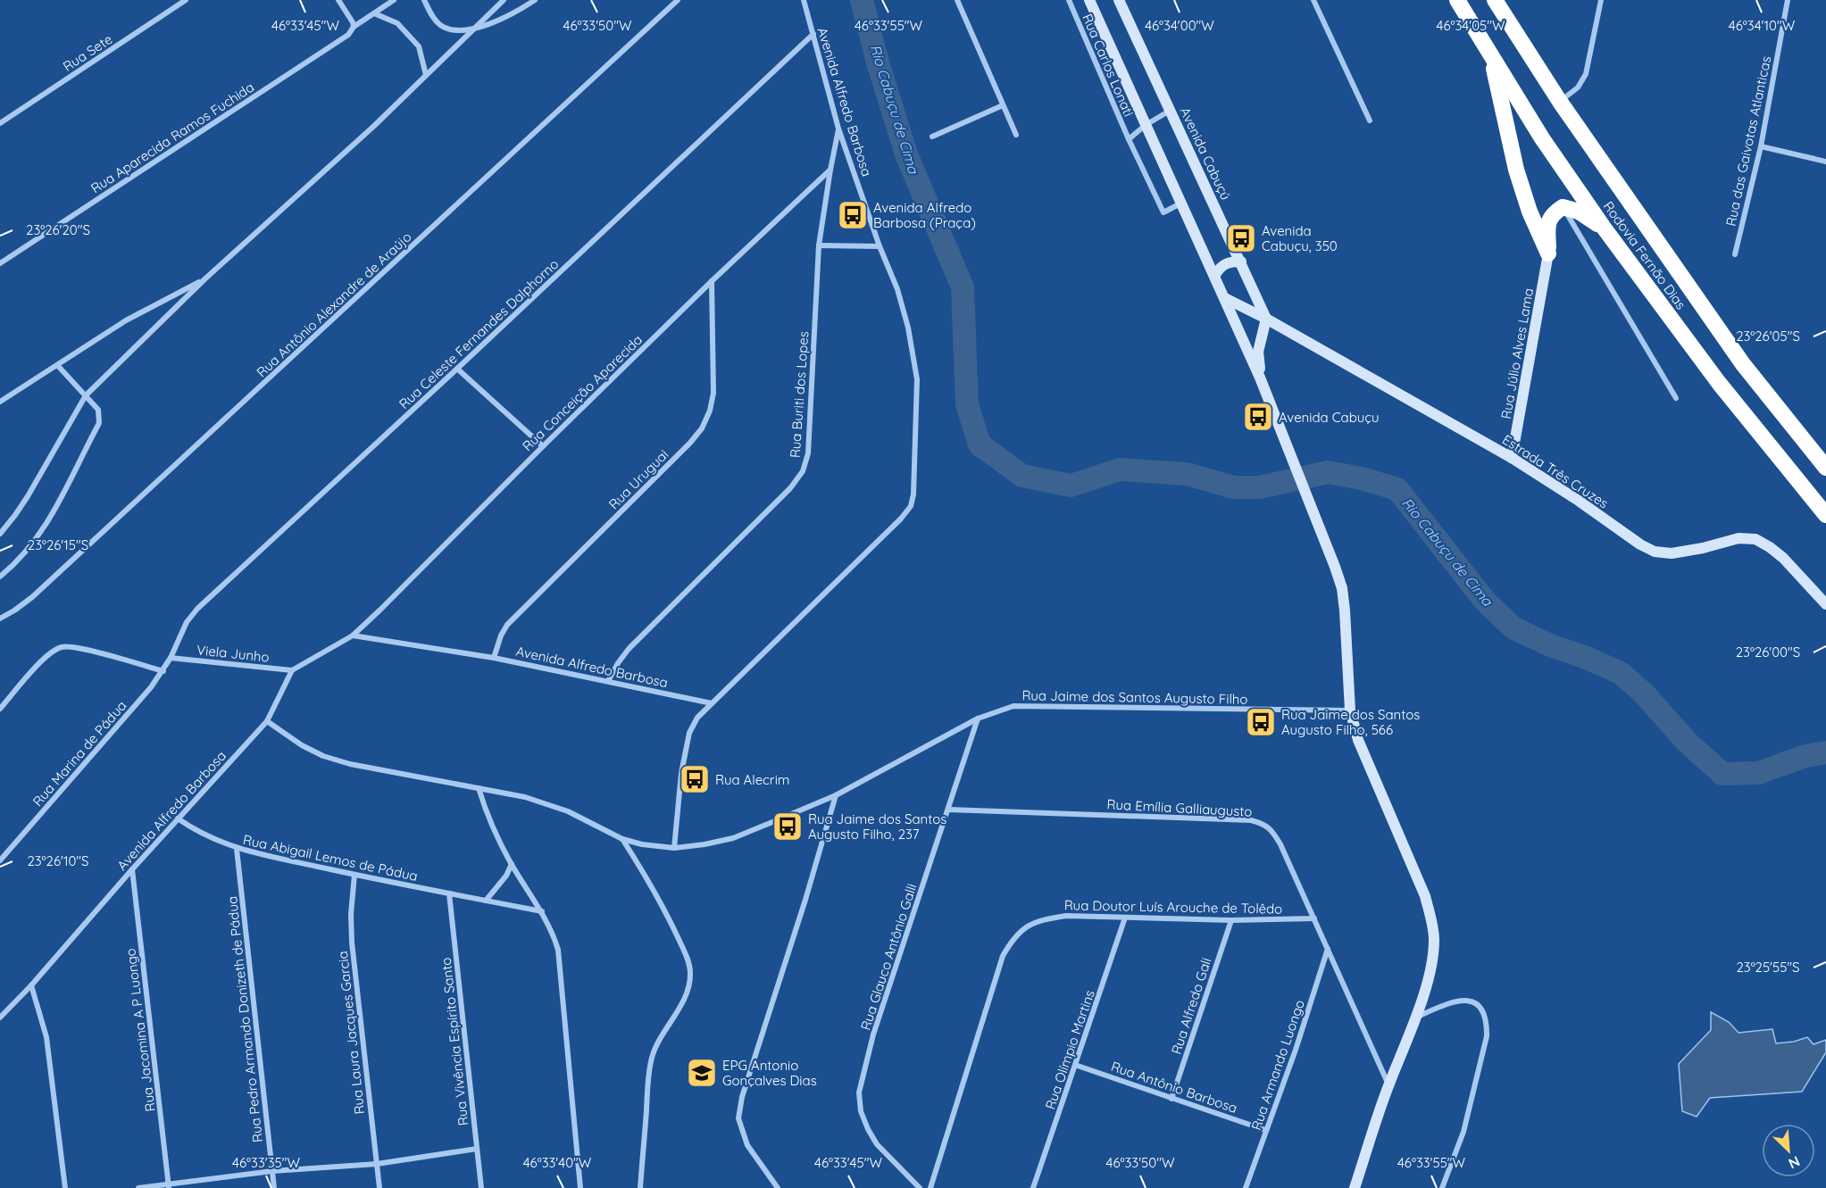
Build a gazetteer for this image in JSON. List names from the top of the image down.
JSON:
{
  "streets": {
    "highway": ["Rodovia Fernão Dias"],
    "main road": ["Avenida Cabuçú", "Rua Júlio Alves Lama", "Estrada Três Cruzes"],
    "street": [
      "Rua Sete",
      "Rua Carlos Lonati",
      "Avenida Alfredo Barbosa",
      "Rua Aparecida Ramos Fuchida",
      "Rua das Gaivotas Atlanticas",
      "Rua Antônio Alexandre de Araújo",
      "Rua Celeste Fernandes Dalphorno",
      "Rua Conceição Aparecida",
      "Rua Buriti dos Lopes",
      "Rua Uruguai",
      "Viela Junho",
      "Rua Jaime dos Santos Augusto Filho",
      "Rua Marina de Pádua",
      "Rua Emília Galliaugusto",
      "Rua Abigail Lemos de Pádua",
      "Rua Doutor Luís Arouche de Tolêdo",
      "Rua Glauco Antônio Galli",
      "Rua Alfredo Gali",
      "Rua Pedro Armando Donizeth de Pádua",
      "Rua Jacomina A P Luongo",
      "Rua Laura Jacques Garcia",
      "Rua Vivência Espírito Santo",
      "Rua Olímpio Martins",
      "Rua Armando Luongo",
      "Rua Antônio Barbosa"
    ]
  },
  "crossings": [
    ["Rua Carlos Lonati", "Avenida Cabuçú"],
    ["Avenida Alfredo Barbosa", "Rua Celeste Fernandes Dalphorno"],
    ["Avenida Alfredo Barbosa", "Rua Conceição Aparecida"],
    ["Avenida Alfredo Barbosa", "Rua Buriti dos Lopes"],
    ["Avenida Alfredo Barbosa", "Rua Uruguai"],
    ["Avenida Alfredo Barbosa", "Viela Junho"],
    ["Avenida Alfredo Barbosa", "Rua Jaime dos Santos Augusto Filho"],
    ["Avenida Alfredo Barbosa", "Rua Abigail Lemos de Pádua"],
    ["Avenida Alfredo Barbosa", "Rua Jacomina A P Luongo"],
    ["Avenida Cabuçú", "Estrada Três Cruzes"],
    ["Rua Celeste Fernandes Dalphorno", "Viela Junho"],
    ["Rua Celeste Fernandes Dalphorno", "Rua Marina de Pádua"],
    ["Rua Júlio Alves Lama", "Estrada Três Cruzes"],
    ["Rua Conceição Aparecida", "Rua Buriti dos Lopes"],
    ["Rua Conceição Aparecida", "Rua Uruguai"],
    ["Viela Junho", "Rua Marina de Pádua"],
    ["Rua Jaime dos Santos Augusto Filho", "Rua Glauco Antônio Galli"],
    ["Rua Emília Galliaugusto", "Rua Doutor Luís Arouche de Tolêdo"],
    ["Rua Emília Galliaugusto", "Rua Glauco Antônio Galli"],
    ["Rua Emília Galliaugusto", "Rua Armando Luongo"],
    ["Rua Abigail Lemos de Pádua", "Rua Pedro Armando Donizeth de Pádua"],
    ["Rua Abigail Lemos de Pádua", "Rua Laura Jacques Garcia"],
    ["Rua Abigail Lemos de Pádua", "Rua Vivência Espírito Santo"],
    ["Rua Doutor Luís Arouche de Tolêdo", "Rua Alfredo Gali"],
    ["Rua Doutor Luís Arouche de Tolêdo", "Rua Olímpio Martins"],
    ["Rua Alfredo Gali", "Rua Antônio Barbosa"],
    ["Rua Olímpio Martins", "Rua Antônio Barbosa"],
    ["Rua Armando Luongo", "Rua Antônio Barbosa"]
  ],
  "water": ["Rio Cabuçu de Cima"],
  "places": {
    "bus stop": [
      "Avenida Alfredo Barbosa (Praça)",
      "Avenida Cabuçu, 350",
      "Avenida Cabuçu",
      "Rua Jaime dos Santos Augusto Filho, 566",
      "Rua Alecrim",
      "Rua Jaime dos Santos Augusto Filho, 237"
    ],
    "school or university": ["EPG Antonio Gonçalves Dias"]
  },
  "north": "bottom right",
  "coordinates": [
    "46°34'10\"W",
    "46°33'45\"W",
    "46°33'50\"W",
    "46°33'55\"W",
    "46°34'00\"W",
    "46°34'05\"W",
    "23°26'20\"S",
    "23°26'05\"S",
    "23°26'15\"S",
    "23°26'00\"S",
    "23°26'10\"S",
    "23°25'55\"S",
    "46°33'35\"W",
    "46°33'40\"W"
  ]
}
